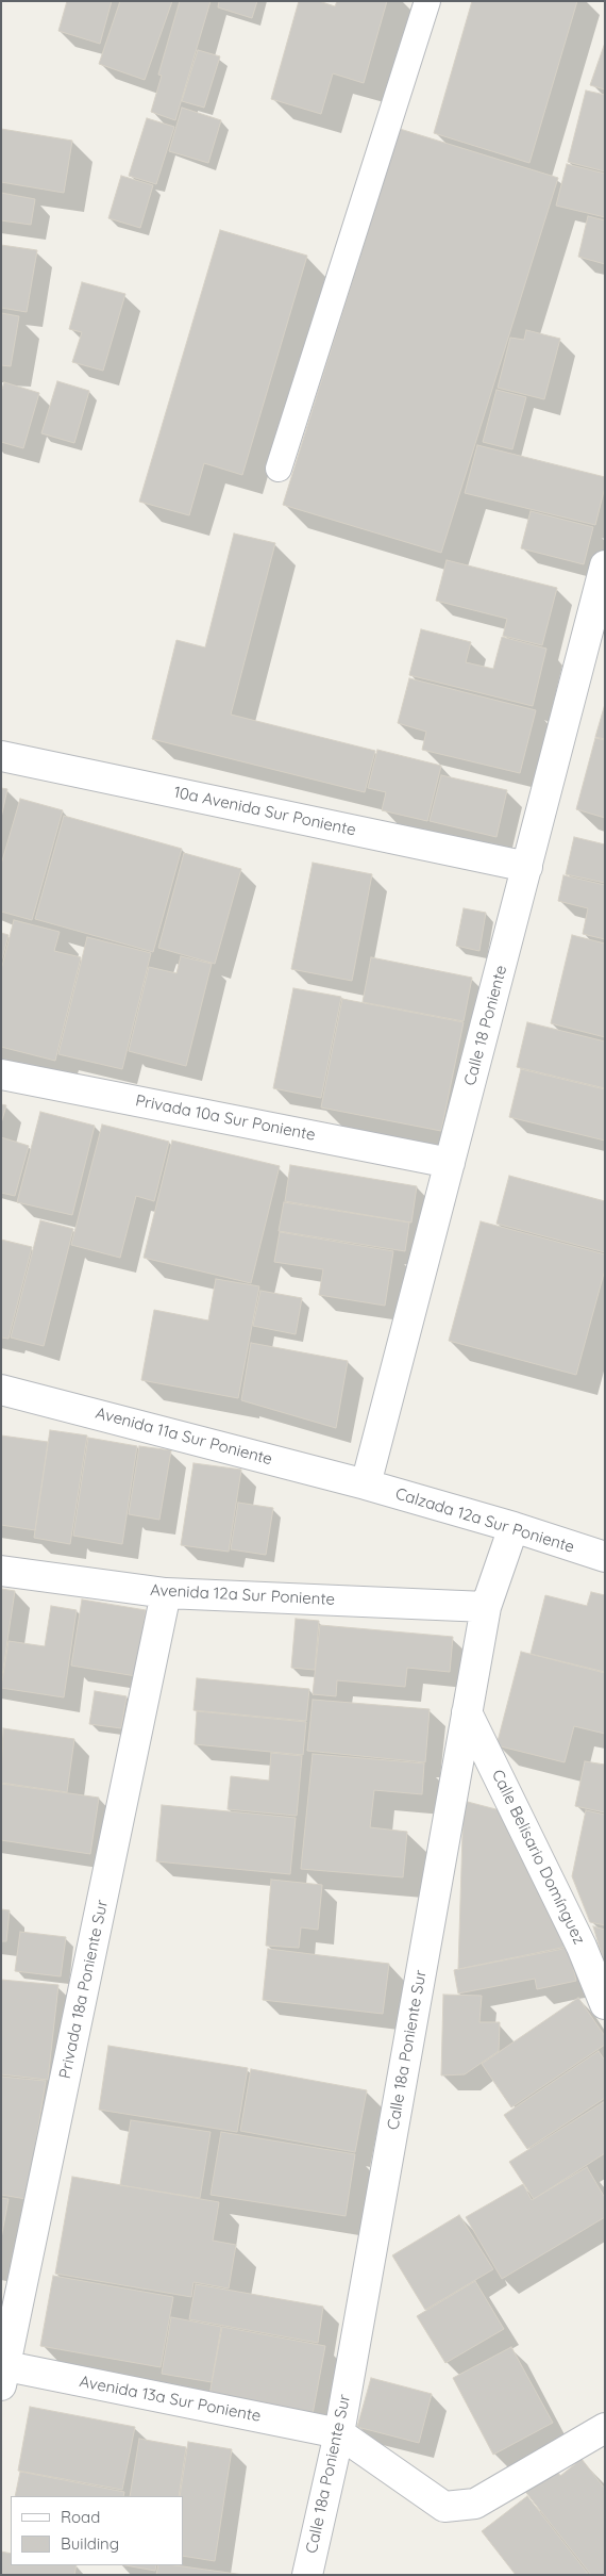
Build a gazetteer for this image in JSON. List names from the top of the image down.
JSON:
{
  "streets": {
    "street": [
      "10a Avenida Sur Poniente",
      "Calle 18 Poniente",
      "Privada 10a Sur Poniente",
      "Avenida 11a Sur Poniente",
      "Calzada 12a Sur Poniente",
      "Avenida 12a Sur Poniente",
      "Calle Belisario Domínguez",
      "Privada 18a Poniente Sur",
      "Calle 18a Poniente Sur",
      "Avenida 13a Sur Poniente"
    ]
  },
  "crossings": [
    ["10a Avenida Sur Poniente", "Calle 18 Poniente"],
    ["Calle 18 Poniente", "Privada 10a Sur Poniente"],
    ["Calle 18 Poniente", "Avenida 11a Sur Poniente"],
    ["Calle 18 Poniente", "Calzada 12a Sur Poniente"],
    ["Avenida 11a Sur Poniente", "Calzada 12a Sur Poniente"],
    ["Calzada 12a Sur Poniente", "Calle 18a Poniente Sur"],
    ["Avenida 12a Sur Poniente", "Privada 18a Poniente Sur"],
    ["Avenida 12a Sur Poniente", "Calle 18a Poniente Sur"],
    ["Calle Belisario Domínguez", "Calle 18a Poniente Sur"],
    ["Privada 18a Poniente Sur", "Avenida 13a Sur Poniente"],
    ["Calle 18a Poniente Sur", "Avenida 13a Sur Poniente"]
  ],
  "legend": ["Road", "Building"]
}
